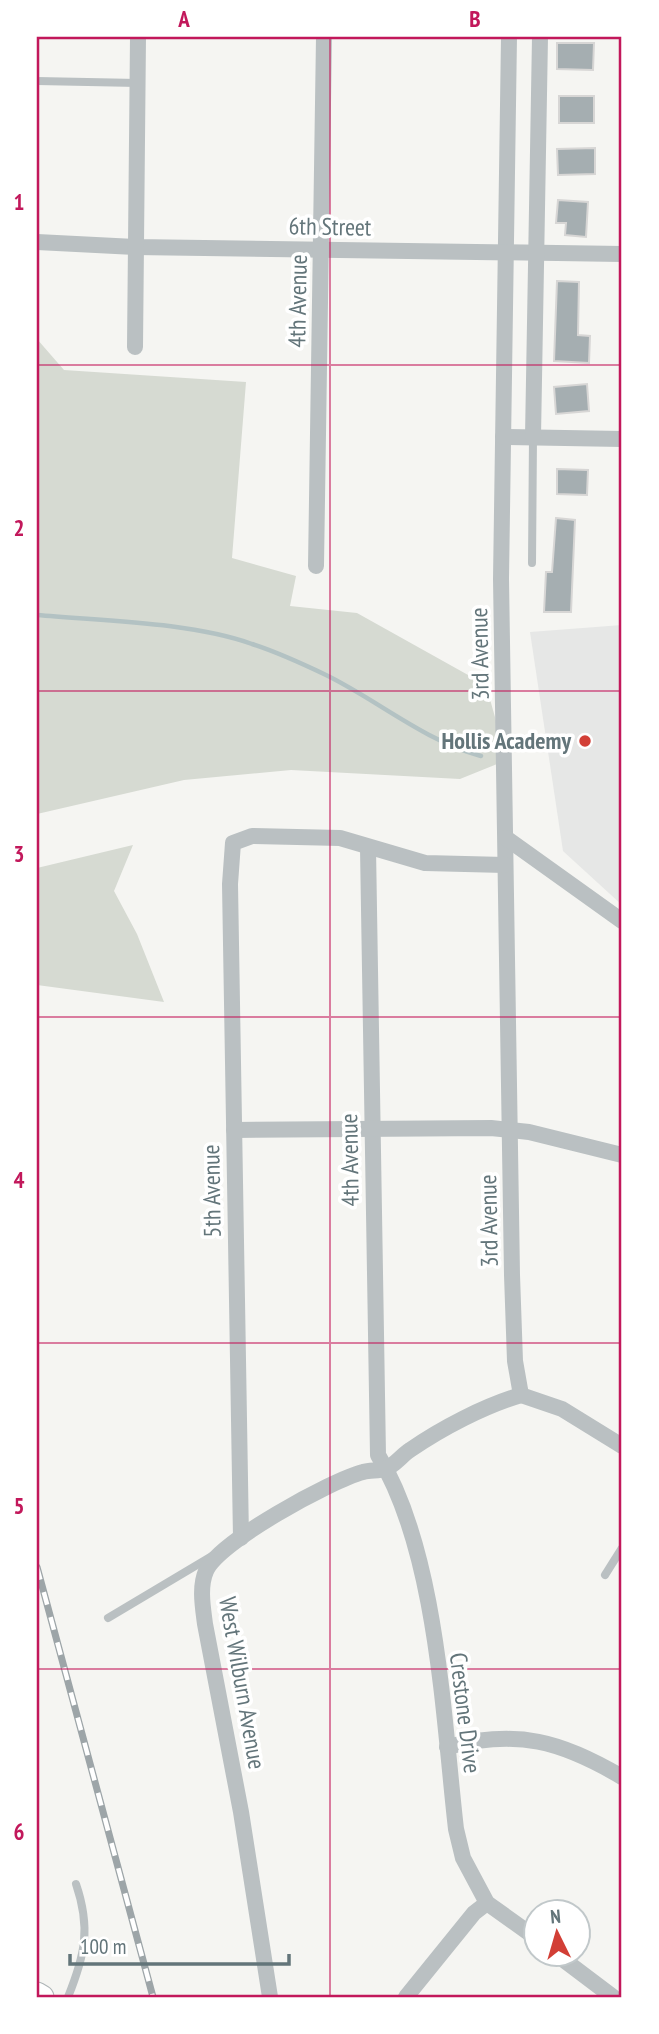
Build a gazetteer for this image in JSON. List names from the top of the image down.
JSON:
{
  "streets": {
    "street": [
      "6th Street",
      "4th Avenue",
      "3rd Avenue",
      "5th Avenue",
      "West Wilburn Avenue",
      "Crestone Drive"
    ]
  },
  "crossings": [
    ["6th Street", "4th Avenue"],
    ["6th Street", "3rd Avenue"],
    ["4th Avenue", "5th Avenue"],
    ["4th Avenue", "West Wilburn Avenue"],
    ["4th Avenue", "Crestone Drive"],
    ["3rd Avenue", "West Wilburn Avenue"],
    ["5th Avenue", "West Wilburn Avenue"],
    ["West Wilburn Avenue", "Crestone Drive"]
  ],
  "places": ["Hollis Academy"],
  "scale_bar": "100 m",
  "north": "top",
  "grid": {
    "columns": ["A", "B"],
    "rows": [
      "1",
      "2",
      "3",
      "4",
      "5",
      "6"
    ]
  }
}
